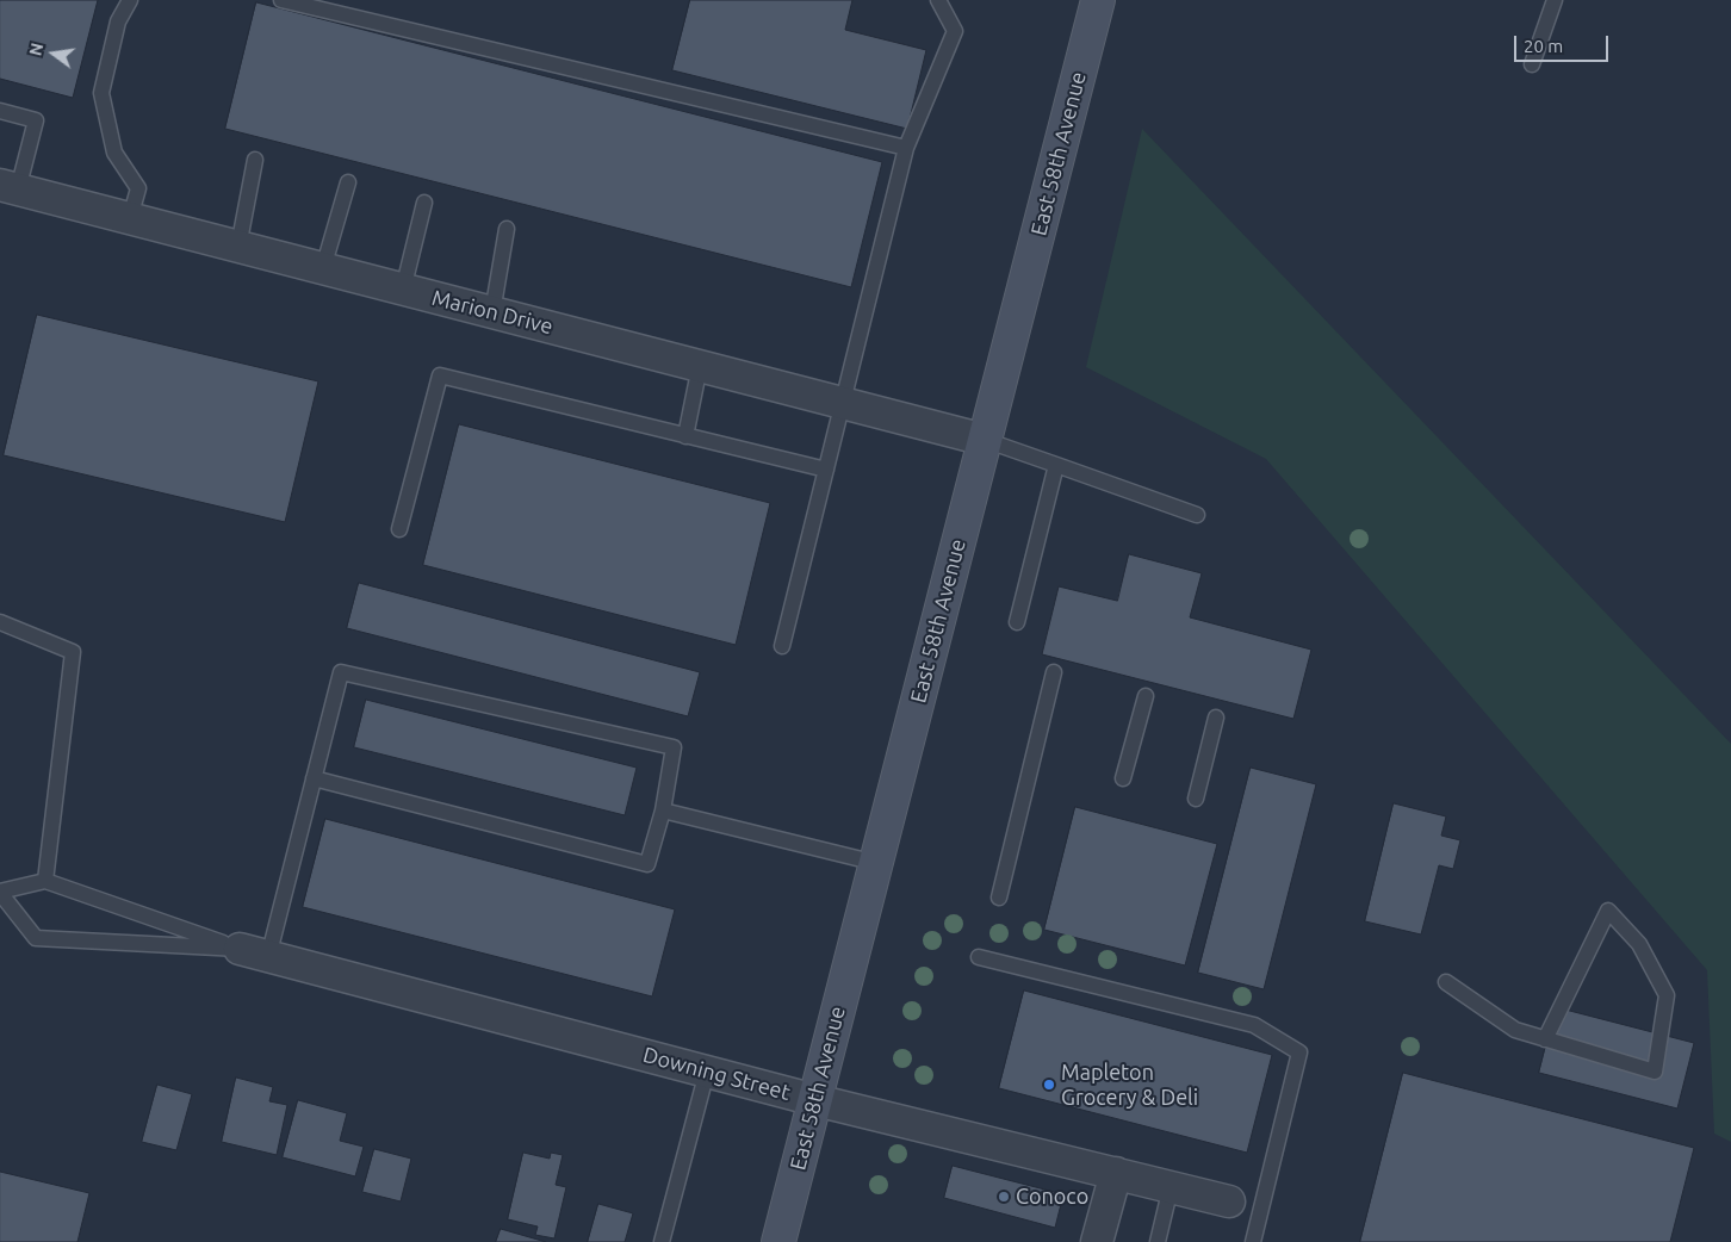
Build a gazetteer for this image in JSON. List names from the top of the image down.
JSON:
{
  "streets": {
    "main road": ["East 58th Avenue"],
    "street": ["Marion Drive", "Downing Street"]
  },
  "crossings": [
    ["East 58th Avenue", "Marion Drive"],
    ["East 58th Avenue", "Downing Street"]
  ],
  "places": ["Mapleton Grocery & Deli", "Conoco"],
  "scale_bar": "20 m",
  "north": "left"
}
